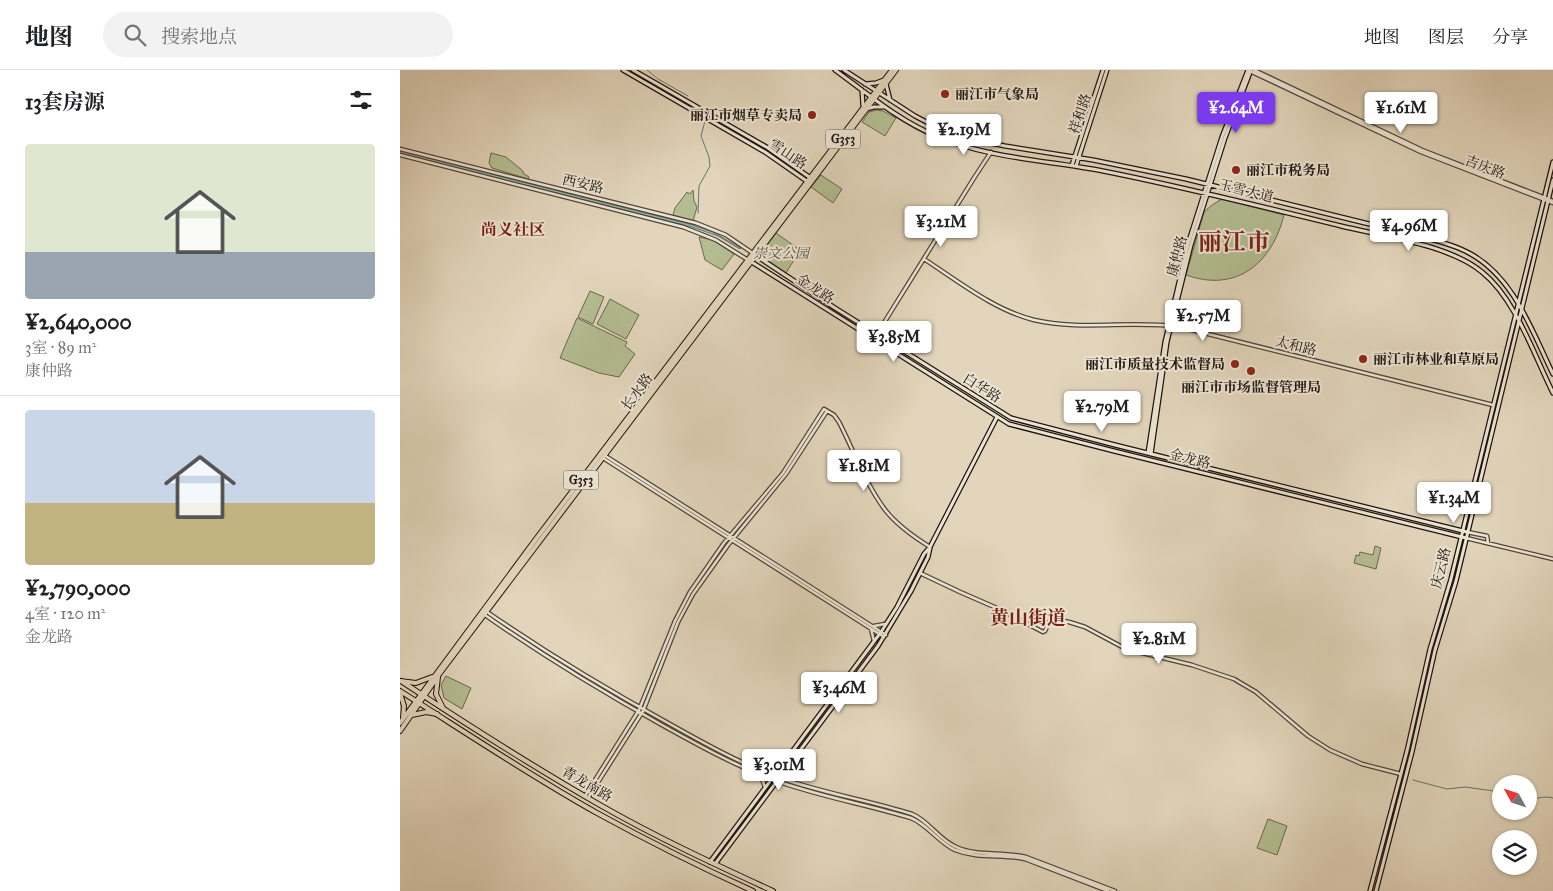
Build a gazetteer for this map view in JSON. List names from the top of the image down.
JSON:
{
  "streets": {
    "main road": [
      "祥和路",
      "G353",
      "雪山路",
      "玉雪大道",
      "康仲路",
      "金龙路",
      "白华路",
      "长水路",
      "庆云路",
      "青龙南路"
    ],
    "street": ["吉庆路", "西安路", "太和路"]
  },
  "crossings": [
    ["祥和路", "玉雪大道"],
    ["雪山路", "长水路"],
    ["吉庆路", "康仲路"],
    ["吉庆路", "庆云路"],
    ["西安路", "金龙路"],
    ["西安路", "白华路"],
    ["西安路", "长水路"],
    ["玉雪大道", "康仲路"],
    ["玉雪大道", "长水路"],
    ["玉雪大道", "庆云路"],
    ["康仲路", "金龙路"],
    ["康仲路", "太和路"],
    ["金龙路", "白华路"],
    ["金龙路", "长水路"],
    ["金龙路", "庆云路"],
    ["太和路", "庆云路"],
    ["白华路", "长水路"],
    ["长水路", "青龙南路"]
  ],
  "districts": ["尚义社区", "丽江市", "黄山街道"],
  "parks": ["崇文公园"],
  "places": [
    "丽江市气象局",
    "丽江市烟草专卖局",
    "丽江市税务局",
    "丽江市林业和草原局",
    "丽江市质量技术监督局",
    "丽江市市场监督管理局"
  ],
  "north": "top left",
  "page": {
    "header": "地图",
    "search": "搜索地点",
    "nav": ["地图", "图层", "分享"],
    "heading": "13套房源",
    "price": [
      "¥2.64M",
      "¥1.61M",
      "¥2.19M",
      "¥3.21M",
      "¥4.96M",
      "¥2.57M",
      "¥3.85M",
      "¥2.79M",
      "¥1.81M",
      "¥1.34M",
      "¥2.81M",
      "¥3.46M",
      "¥3.01M"
    ],
    "list": [
      {
        "name": "¥2,640,000",
        "note": "3室 · 89 m² · 康仲路"
      },
      {
        "name": "¥2,790,000",
        "note": "4室 · 120 m² · 金龙路"
      }
    ]
  }
}
